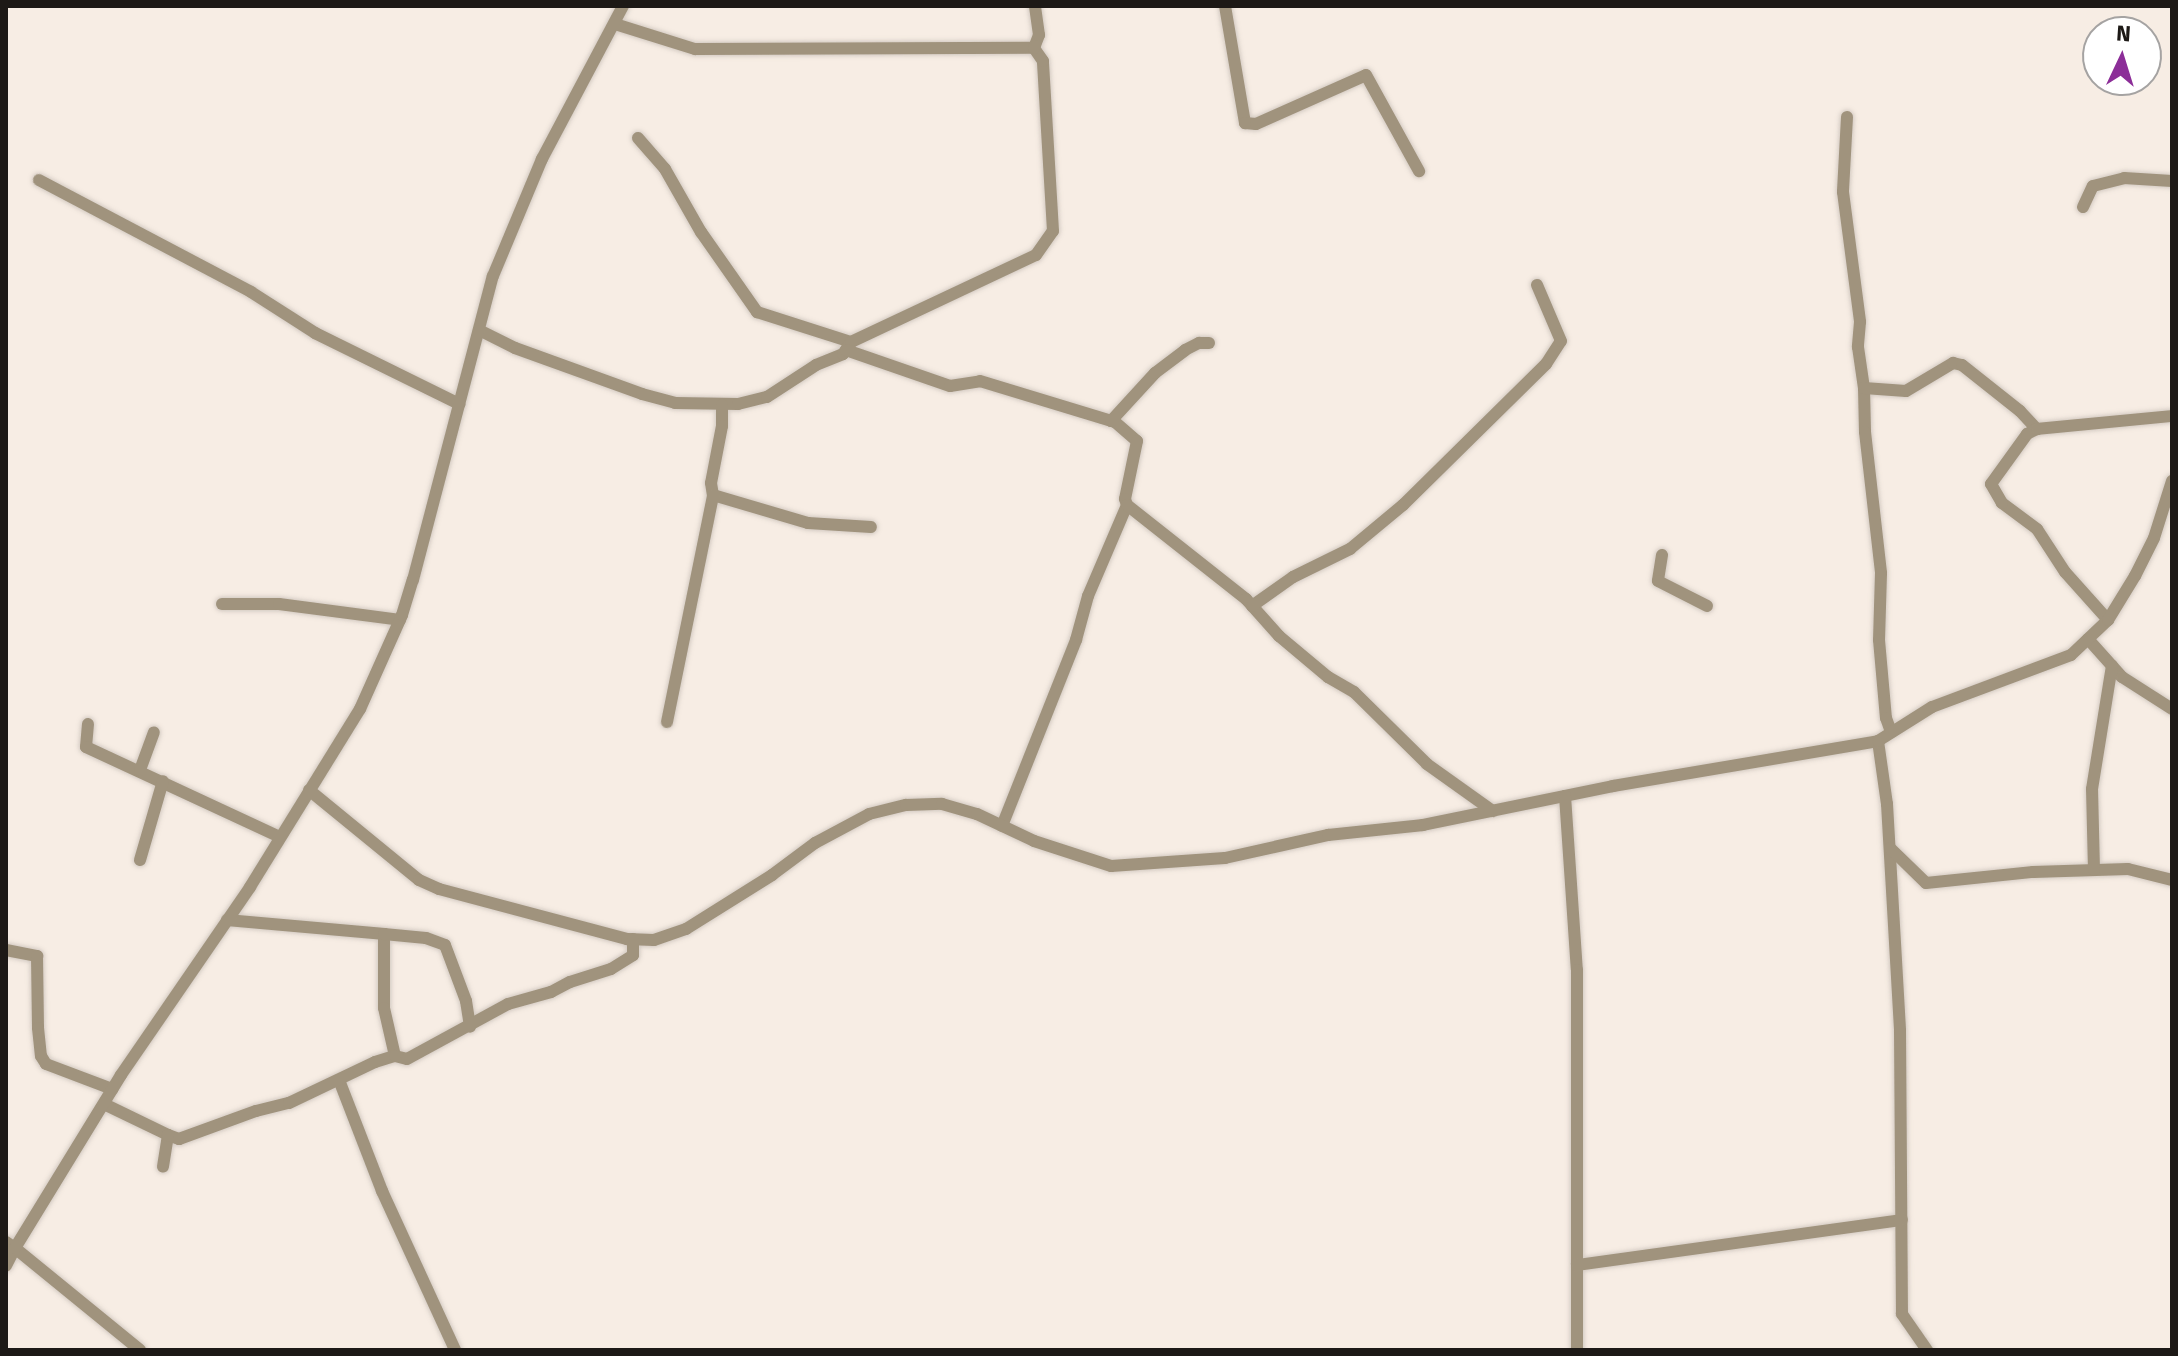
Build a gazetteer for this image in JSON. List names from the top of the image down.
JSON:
{
  "north": "top"
}
